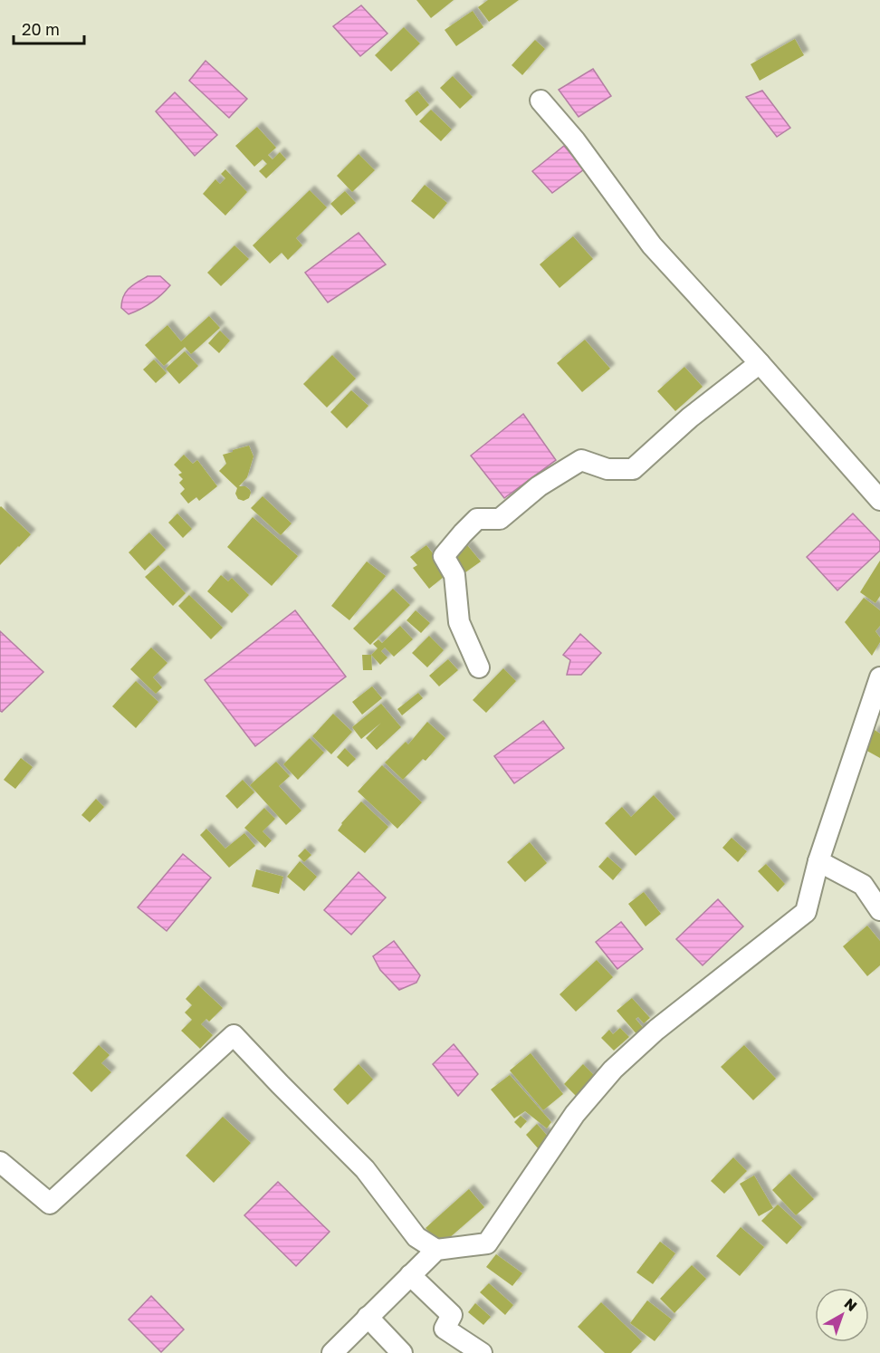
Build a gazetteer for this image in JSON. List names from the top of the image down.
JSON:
{
  "scale_bar": "20 m",
  "north": "top right"
}
